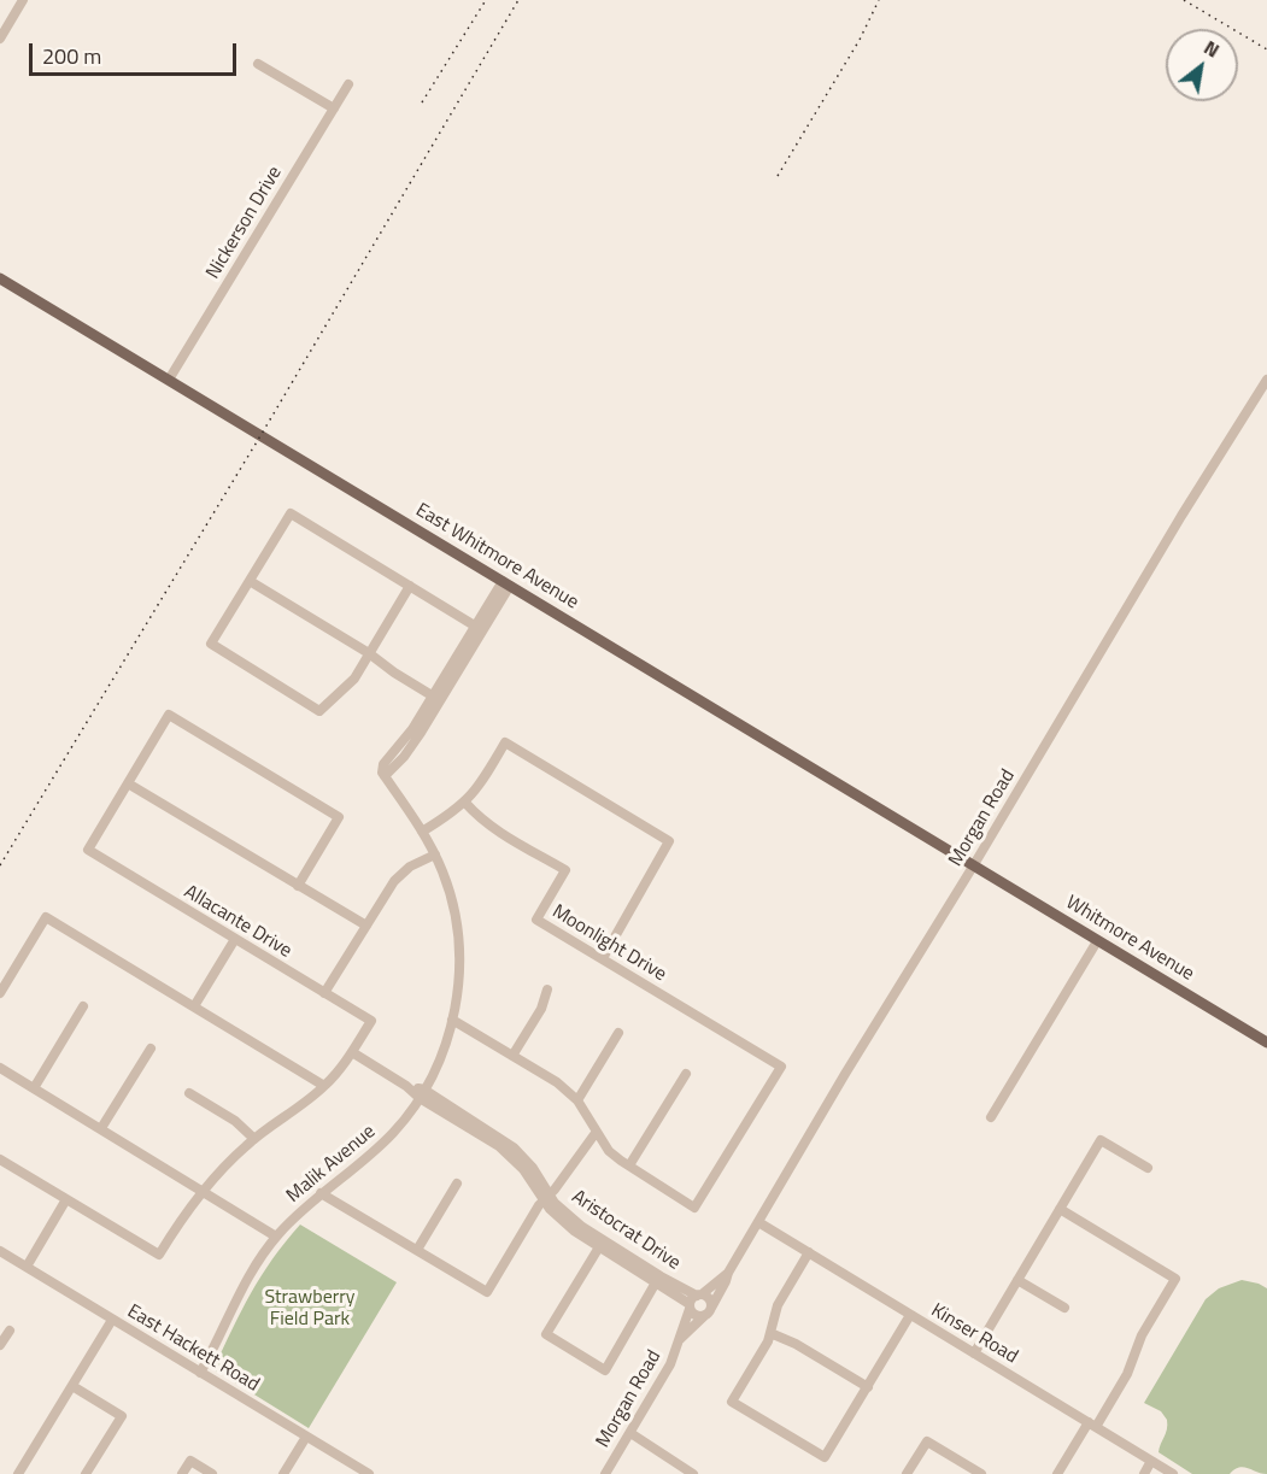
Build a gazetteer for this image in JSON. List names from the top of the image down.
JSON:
{
  "streets": {
    "main road": ["East Whitmore Avenue", "Whitmore Avenue"],
    "street": [
      "Nickerson Drive",
      "Morgan Road",
      "Allacante Drive",
      "Moonlight Drive",
      "Malik Avenue",
      "Aristocrat Drive",
      "Kinser Road",
      "East Hackett Road"
    ]
  },
  "crossings": [
    ["Nickerson Drive", "East Whitmore Avenue"],
    ["East Whitmore Avenue", "Morgan Road"],
    ["East Whitmore Avenue", "Whitmore Avenue"],
    ["Morgan Road", "Whitmore Avenue"],
    ["Morgan Road", "Aristocrat Drive"],
    ["Morgan Road", "Kinser Road"],
    ["Allacante Drive", "Aristocrat Drive"],
    ["Malik Avenue", "Aristocrat Drive"],
    ["Malik Avenue", "East Hackett Road"]
  ],
  "parks": ["Strawberry Field Park"],
  "scale_bar": "200 m",
  "north": "top right"
}
